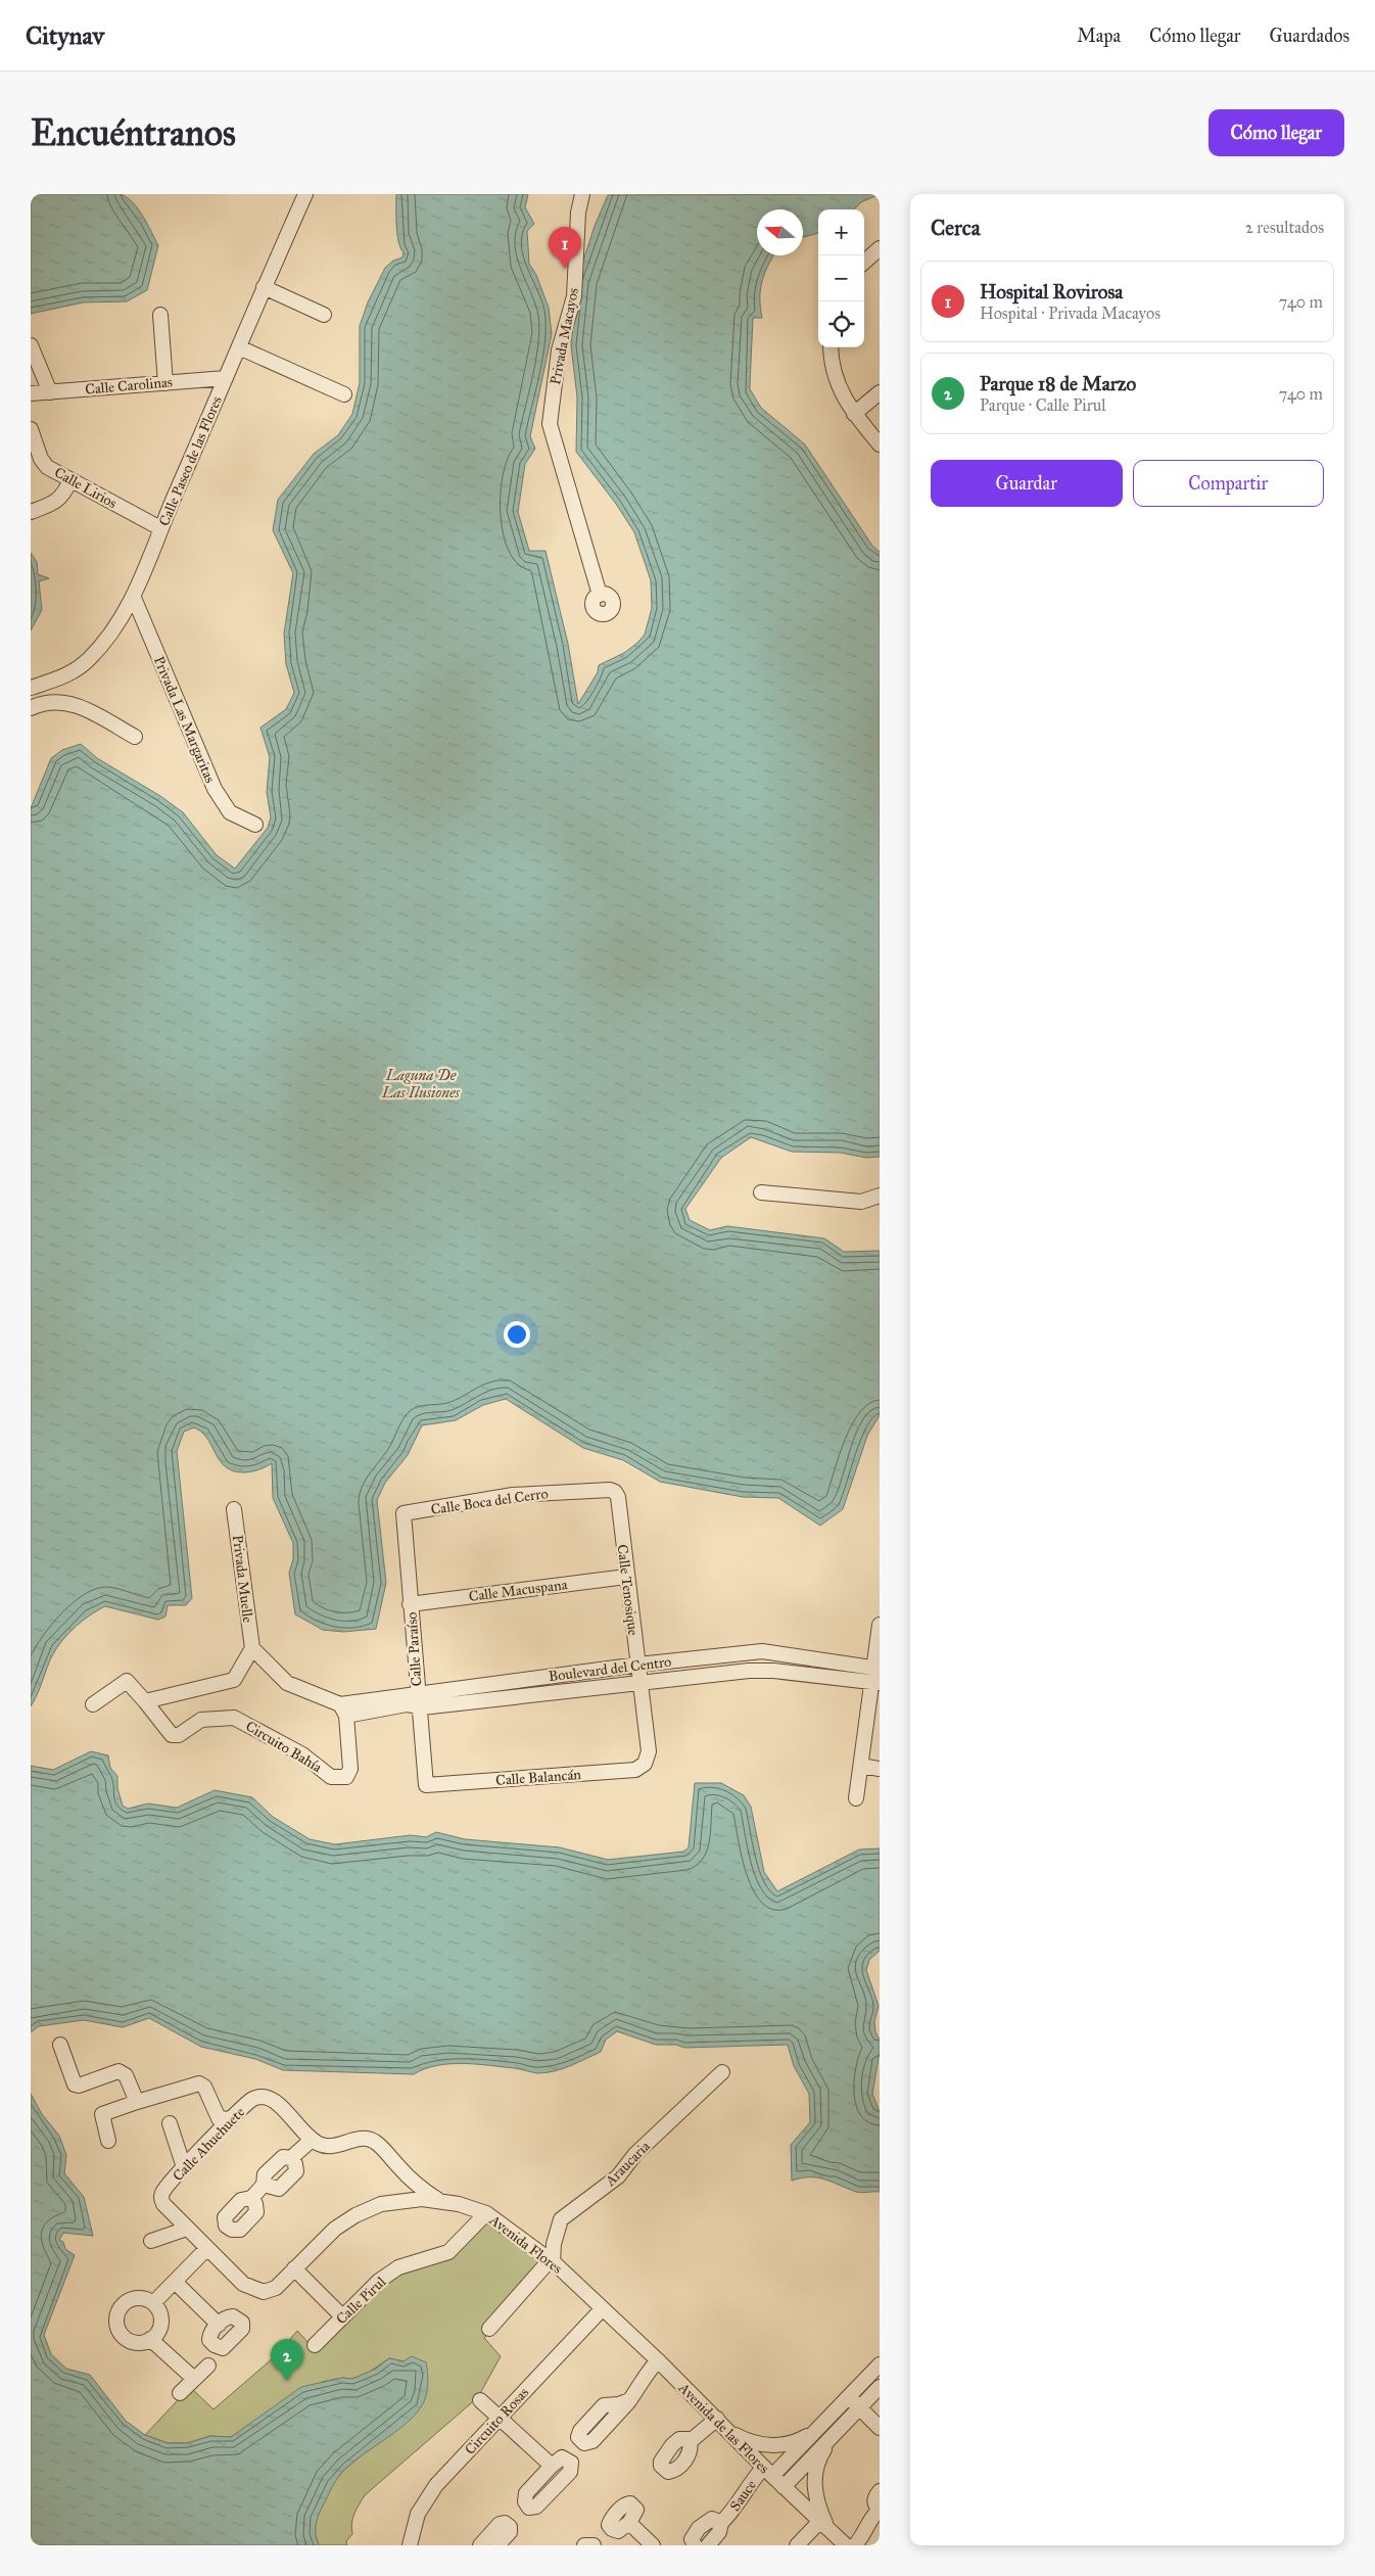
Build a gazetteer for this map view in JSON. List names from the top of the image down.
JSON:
{
  "streets": {
    "street": [
      "Privada Macayos",
      "Calle Carolinas",
      "Calle Paseo de las Flores",
      "Calle Lirios",
      "Privada Las Margaritas",
      "Calle Boca del Cerro",
      "Privada Muelle",
      "Calle Macuspana",
      "Calle Tenosique",
      "Calle Paraíso",
      "Boulevard del Centro",
      "Circuito Bahía",
      "Calle Balancán",
      "Calle Ahuehuete",
      "Araucaria",
      "Avenida Flores",
      "Calle Pirul",
      "Circuito Rosas",
      "Avenida de las Flores",
      "Sauce"
    ]
  },
  "crossings": [
    ["Calle Carolinas", "Calle Paseo de las Flores"],
    ["Calle Paseo de las Flores", "Calle Lirios"],
    ["Calle Paseo de las Flores", "Privada Las Margaritas"],
    ["Calle Boca del Cerro", "Calle Tenosique"],
    ["Calle Boca del Cerro", "Calle Paraíso"],
    ["Calle Macuspana", "Calle Tenosique"],
    ["Calle Macuspana", "Calle Paraíso"],
    ["Calle Tenosique", "Boulevard del Centro"],
    ["Calle Tenosique", "Calle Balancán"],
    ["Calle Paraíso", "Boulevard del Centro"],
    ["Calle Paraíso", "Calle Balancán"],
    ["Boulevard del Centro", "Circuito Bahía"],
    ["Araucaria", "Avenida Flores"],
    ["Avenida Flores", "Calle Pirul"],
    ["Avenida Flores", "Circuito Rosas"],
    ["Avenida Flores", "Avenida de las Flores"],
    ["Circuito Rosas", "Avenida de las Flores"],
    ["Avenida de las Flores", "Sauce"]
  ],
  "water": ["Laguna De Las Ilusiones"],
  "north": "left",
  "page": {
    "header": "Citynav",
    "nav": ["Mapa", "Cómo llegar", "Guardados"],
    "buttons": [
      "Cómo llegar",
      ["Guardar", "Compartir"]
    ],
    "title": "Encuéntranos",
    "heading": ["Cerca", "2 resultados"],
    "map_buttons": ["+", "−"],
    "pins": ["1", "2"],
    "list": [
      {
        "mark": "1",
        "name": "Hospital Rovirosa",
        "note": "Hospital · Privada Macayos",
        "value": "740 m"
      },
      {
        "mark": "2",
        "name": "Parque 18 de Marzo",
        "note": "Parque · Calle Pirul",
        "value": "740 m"
      }
    ]
  }
}
